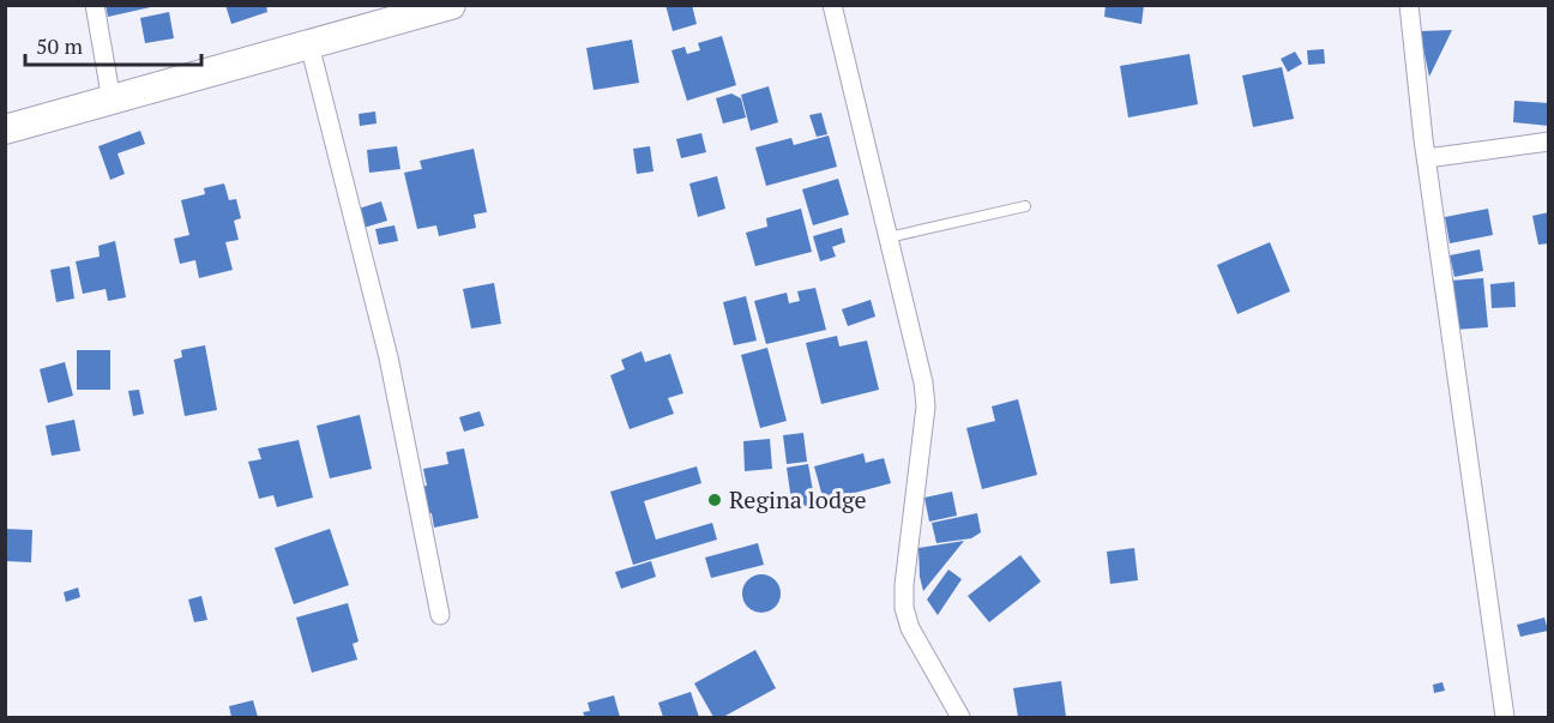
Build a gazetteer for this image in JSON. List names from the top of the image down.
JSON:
{
  "places": ["Regina lodge"],
  "scale_bar": "50 m"
}
